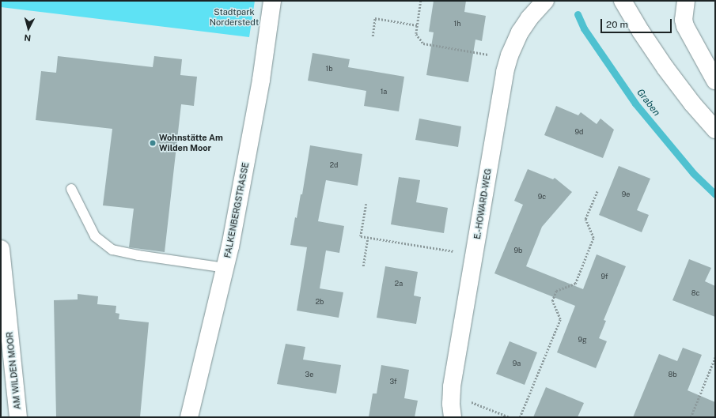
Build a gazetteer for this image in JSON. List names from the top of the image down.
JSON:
{
  "streets": {
    "street": ["E.-HOWARD-WEG", "FALKENBERGSTRASSE", "AM WILDEN MOOR"]
  },
  "water": ["Graben"],
  "parks": ["Stadtpark Norderstedt"],
  "places": ["Wohnstätte Am Wilden Moor"],
  "house_numbers": [
    "1h",
    "1b",
    "1a",
    "9d",
    "2d",
    "9e",
    "9c",
    "9b",
    "9f",
    "2a",
    "8c",
    "2b",
    "9g",
    "9a",
    "3e",
    "8b",
    "3f"
  ],
  "scale_bar": "20 m",
  "north": "bottom"
}
